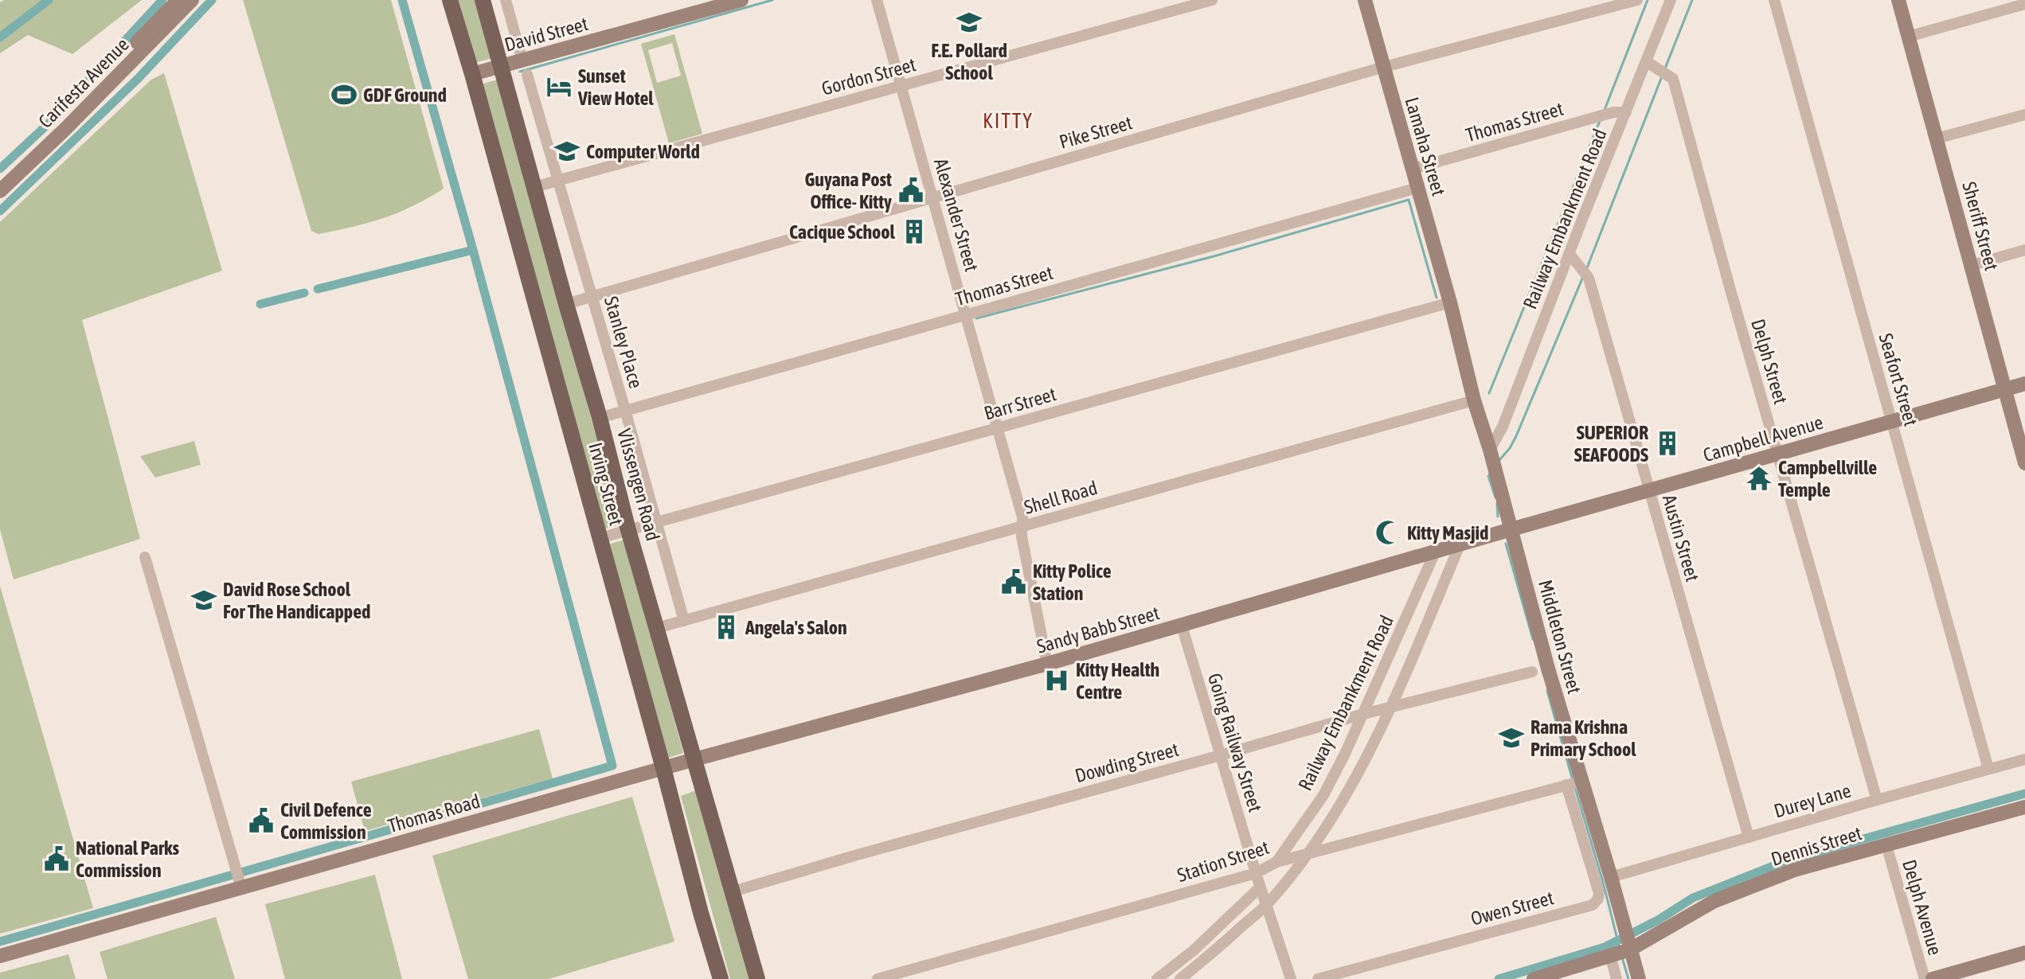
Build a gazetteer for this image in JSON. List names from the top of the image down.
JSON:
{
  "streets": {
    "main road": ["Irving Street", "Vlissengen Road"],
    "street": [
      "David Street",
      "Gordon Street",
      "Carifesta Avenue",
      "Thomas Street",
      "Pike Street",
      "Lamaha Street",
      "Alexander Street",
      "Railway Embankment Road",
      "Sheriff Street",
      "Stanley Place",
      "Delph Street",
      "Seafort Street",
      "Barr Street",
      "Campbell Avenue",
      "Shell Road",
      "Austin Street",
      "Sandy Babb Street",
      "Middleton Street",
      "Going Railway Street",
      "Dowding Street",
      "Durey Lane",
      "Thomas Road",
      "Dennis Street",
      "Station Street",
      "Delph Avenue",
      "Owen Street"
    ]
  },
  "crossings": [
    ["David Street", "Irving Street"],
    ["David Street", "Vlissengen Road"],
    ["Gordon Street", "Alexander Street"],
    ["Gordon Street", "Stanley Place"],
    ["Gordon Street", "Vlissengen Road"],
    ["Thomas Street", "Lamaha Street"],
    ["Thomas Street", "Alexander Street"],
    ["Thomas Street", "Railway Embankment Road"],
    ["Thomas Street", "Stanley Place"],
    ["Thomas Street", "Vlissengen Road"],
    ["Pike Street", "Lamaha Street"],
    ["Pike Street", "Alexander Street"],
    ["Pike Street", "Stanley Place"],
    ["Pike Street", "Vlissengen Road"],
    ["Lamaha Street", "Barr Street"],
    ["Lamaha Street", "Middleton Street"],
    ["Alexander Street", "Barr Street"],
    ["Alexander Street", "Shell Road"],
    ["Alexander Street", "Sandy Babb Street"],
    ["Railway Embankment Road", "Delph Street"],
    ["Railway Embankment Road", "Austin Street"],
    ["Railway Embankment Road", "Sandy Babb Street"],
    ["Railway Embankment Road", "Middleton Street"],
    ["Railway Embankment Road", "Dowding Street"],
    ["Railway Embankment Road", "Station Street"],
    ["Sheriff Street", "Campbell Avenue"],
    ["Stanley Place", "Barr Street"],
    ["Stanley Place", "Shell Road"],
    ["Delph Street", "Campbell Avenue"],
    ["Delph Street", "Durey Lane"],
    ["Seafort Street", "Campbell Avenue"],
    ["Seafort Street", "Durey Lane"],
    ["Barr Street", "Irving Street"],
    ["Barr Street", "Vlissengen Road"],
    ["Barr Street", "Middleton Street"],
    ["Campbell Avenue", "Austin Street"],
    ["Campbell Avenue", "Sandy Babb Street"],
    ["Campbell Avenue", "Middleton Street"],
    ["Irving Street", "Thomas Road"],
    ["Vlissengen Road", "Shell Road"],
    ["Vlissengen Road", "Sandy Babb Street"],
    ["Vlissengen Road", "Dowding Street"],
    ["Vlissengen Road", "Thomas Road"],
    ["Shell Road", "Middleton Street"],
    ["Austin Street", "Durey Lane"],
    ["Sandy Babb Street", "Middleton Street"],
    ["Sandy Babb Street", "Going Railway Street"],
    ["Sandy Babb Street", "Thomas Road"],
    ["Middleton Street", "Durey Lane"],
    ["Middleton Street", "Dennis Street"],
    ["Middleton Street", "Station Street"],
    ["Middleton Street", "Owen Street"],
    ["Going Railway Street", "Dowding Street"],
    ["Going Railway Street", "Station Street"],
    ["Dennis Street", "Delph Avenue"],
    ["Station Street", "Owen Street"]
  ],
  "districts": ["KITTY"],
  "places": {
    "school or university": [
      "F.E. Pollard School",
      "Computer World",
      "David Rose School For The Handicapped",
      "Rama Krishna Primary School"
    ],
    "hotel": ["Sunset View Hotel"],
    "sports": ["GDF Ground"],
    "public building": [
      "Guyana Post Office- Kitty",
      "Kitty Police Station",
      "Civil Defence Commission",
      "National Parks Commission"
    ],
    "building": ["Cacique School", "SUPERIOR SEAFOODS", "Angela's Salon"],
    "temple": ["Campbellville Temple"],
    "mosque": ["Kitty Masjid"],
    "hospital": ["Kitty Health Centre"]
  }
}
